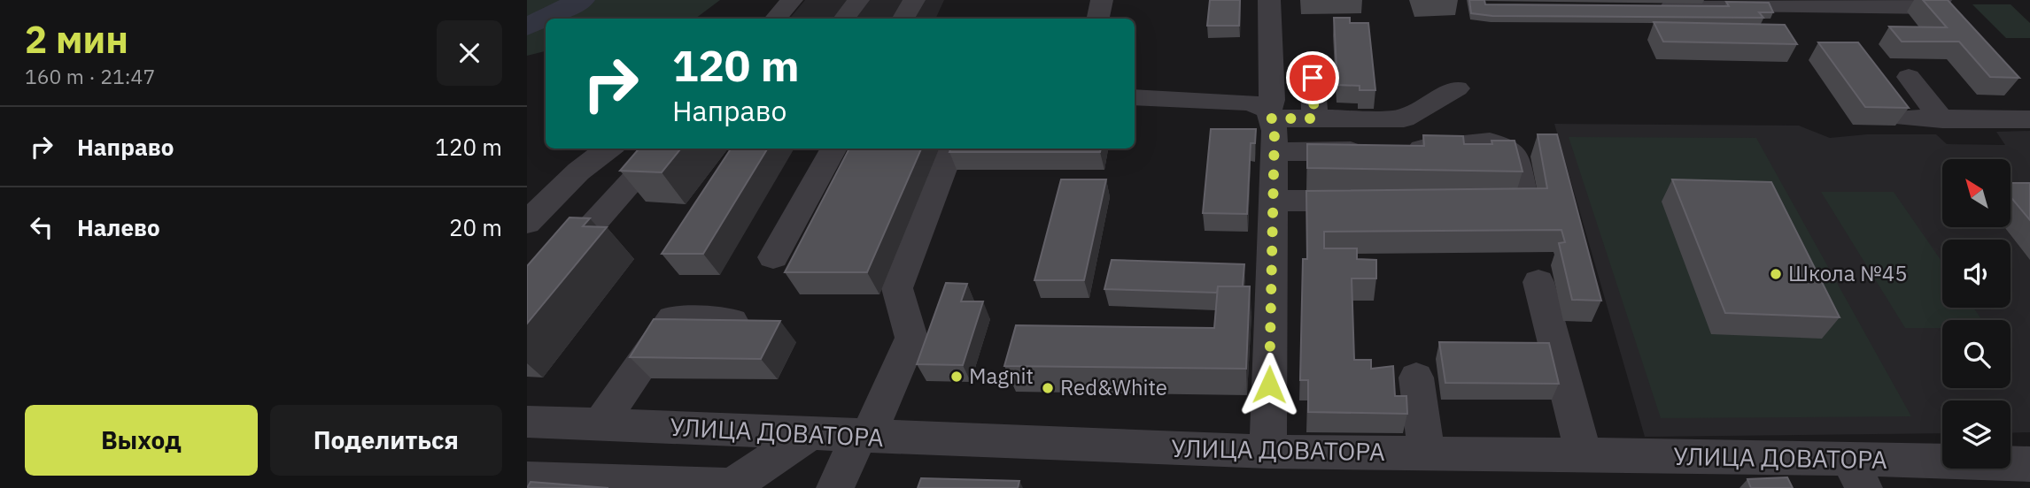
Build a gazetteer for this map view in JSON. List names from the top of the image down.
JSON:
{
  "streets": {
    "street": ["УЛИЦА ДОВАТОРА"]
  },
  "places": ["Школа №45", "Magnit", "Red&White"],
  "north": "top left",
  "page": {
    "heading": ["2 мин", "160 m · 21:47"],
    "turn": ["120 m", "Направо"],
    "list": [
      {
        "name": "Направо",
        "value": "120 m"
      },
      {
        "name": "Налево",
        "value": "20 m"
      }
    ],
    "buttons": ["Выход", "Поделиться"]
  }
}
